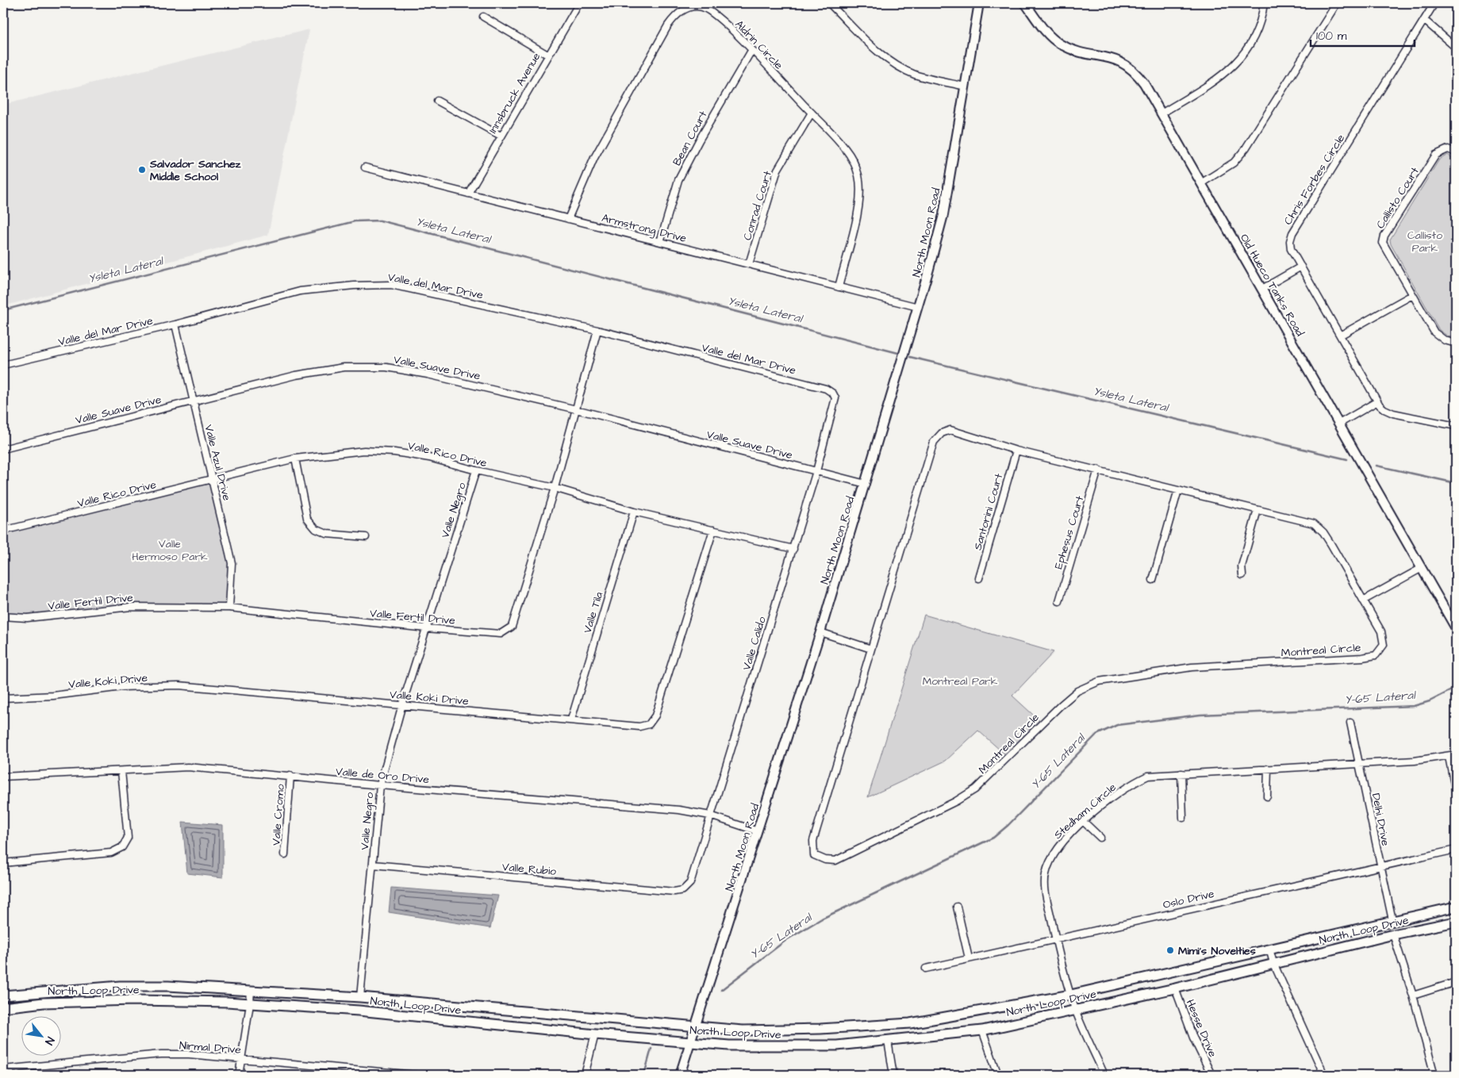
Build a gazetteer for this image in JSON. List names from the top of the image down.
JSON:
{
  "streets": {
    "main road": ["North Loop Drive"],
    "street": [
      "Aldrin Circle",
      "Innsbruck Avenue",
      "Bean Court",
      "Chris Forbes Circle",
      "Callisto Court",
      "Conrad Court",
      "Armstrong Drive",
      "North Moon Road",
      "Old Hueco Tanks Road",
      "Valle del Mar Drive",
      "Valle Suave Drive",
      "Valle Rico Drive",
      "Valle Azul Drive",
      "Valle Negro",
      "Santorini Court",
      "Ephesus Court",
      "Valle Fertil Drive",
      "Valle Tila",
      "Valle Calido",
      "Montreal Circle",
      "Valle Koki Drive",
      "Valle de Oro Drive",
      "Stedham Circle",
      "Valle Cromo",
      "Delhi Drive",
      "Valle Rubio",
      "Oslo Drive",
      "Hesse Drive",
      "Nirmal Drive"
    ]
  },
  "crossings": [
    ["Aldrin Circle", "Bean Court"],
    ["Aldrin Circle", "Conrad Court"],
    ["Aldrin Circle", "Armstrong Drive"],
    ["Innsbruck Avenue", "Armstrong Drive"],
    ["Bean Court", "Armstrong Drive"],
    ["Conrad Court", "Armstrong Drive"],
    ["Armstrong Drive", "North Moon Road"],
    ["North Moon Road", "Valle Suave Drive"],
    ["North Moon Road", "Valle de Oro Drive"],
    ["North Moon Road", "North Loop Drive"],
    ["Valle del Mar Drive", "Valle Azul Drive"],
    ["Valle del Mar Drive", "Valle Fertil Drive"],
    ["Valle del Mar Drive", "Valle Calido"],
    ["Valle Suave Drive", "Valle Azul Drive"],
    ["Valle Suave Drive", "Valle Fertil Drive"],
    ["Valle Suave Drive", "Valle Calido"],
    ["Valle Rico Drive", "Valle Azul Drive"],
    ["Valle Rico Drive", "Valle Negro"],
    ["Valle Rico Drive", "Valle Fertil Drive"],
    ["Valle Rico Drive", "Valle Tila"],
    ["Valle Rico Drive", "Valle Calido"],
    ["Valle Rico Drive", "Valle Koki Drive"],
    ["Valle Azul Drive", "Valle Fertil Drive"],
    ["Valle Negro", "Valle Fertil Drive"],
    ["Valle Negro", "Valle Koki Drive"],
    ["Valle Negro", "Valle de Oro Drive"],
    ["Valle Negro", "Valle Rubio"],
    ["Valle Negro", "North Loop Drive"],
    ["Santorini Court", "Montreal Circle"],
    ["Ephesus Court", "Montreal Circle"],
    ["Valle Tila", "Valle Koki Drive"],
    ["Valle Calido", "Valle de Oro Drive"],
    ["Valle Calido", "Valle Rubio"],
    ["Valle de Oro Drive", "Valle Cromo"],
    ["Stedham Circle", "Delhi Drive"],
    ["Stedham Circle", "Oslo Drive"],
    ["Stedham Circle", "North Loop Drive"],
    ["Delhi Drive", "Oslo Drive"],
    ["Delhi Drive", "North Loop Drive"],
    ["North Loop Drive", "Hesse Drive"]
  ],
  "water": ["Ysleta Lateral", "Y-65 Lateral"],
  "parks": ["Callisto Park", "Valle Hermoso Park", "Montreal Park"],
  "places": ["Salvador Sanchez Middle School", "Mimi’s Novelties"],
  "scale_bar": "100 m",
  "north": "bottom right"
}
